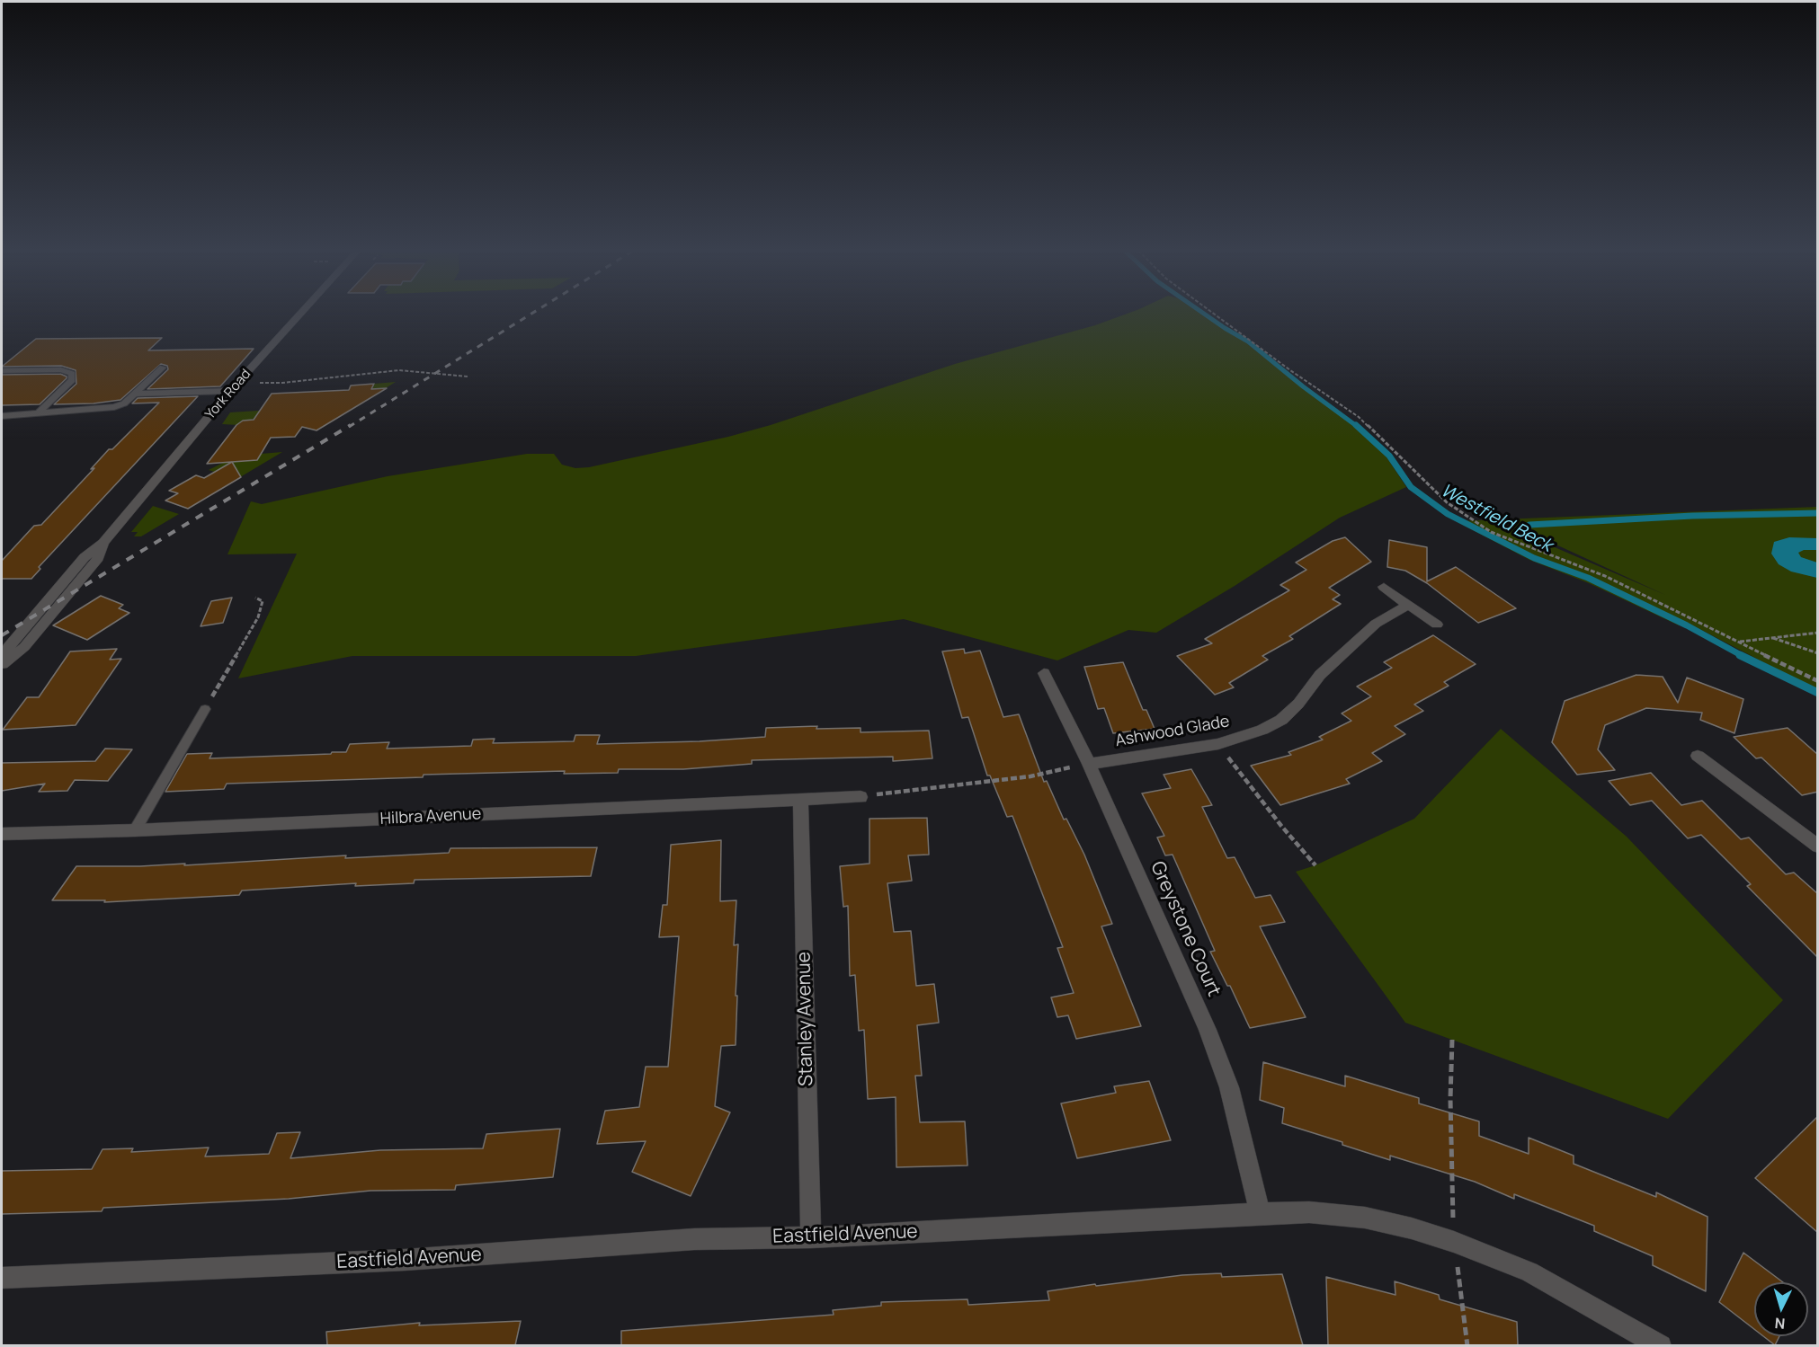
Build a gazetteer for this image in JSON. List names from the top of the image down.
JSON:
{
  "streets": {
    "street": [
      "York Road",
      "Ashwood Glade",
      "Hilbra Avenue",
      "Greystone Court",
      "Stanley Avenue",
      "Eastfield Avenue"
    ]
  },
  "crossings": [
    ["Ashwood Glade", "Greystone Court"],
    ["Hilbra Avenue", "Stanley Avenue"],
    ["Greystone Court", "Eastfield Avenue"],
    ["Stanley Avenue", "Eastfield Avenue"]
  ],
  "water": ["Westfield Beck"],
  "north": "bottom"
}
